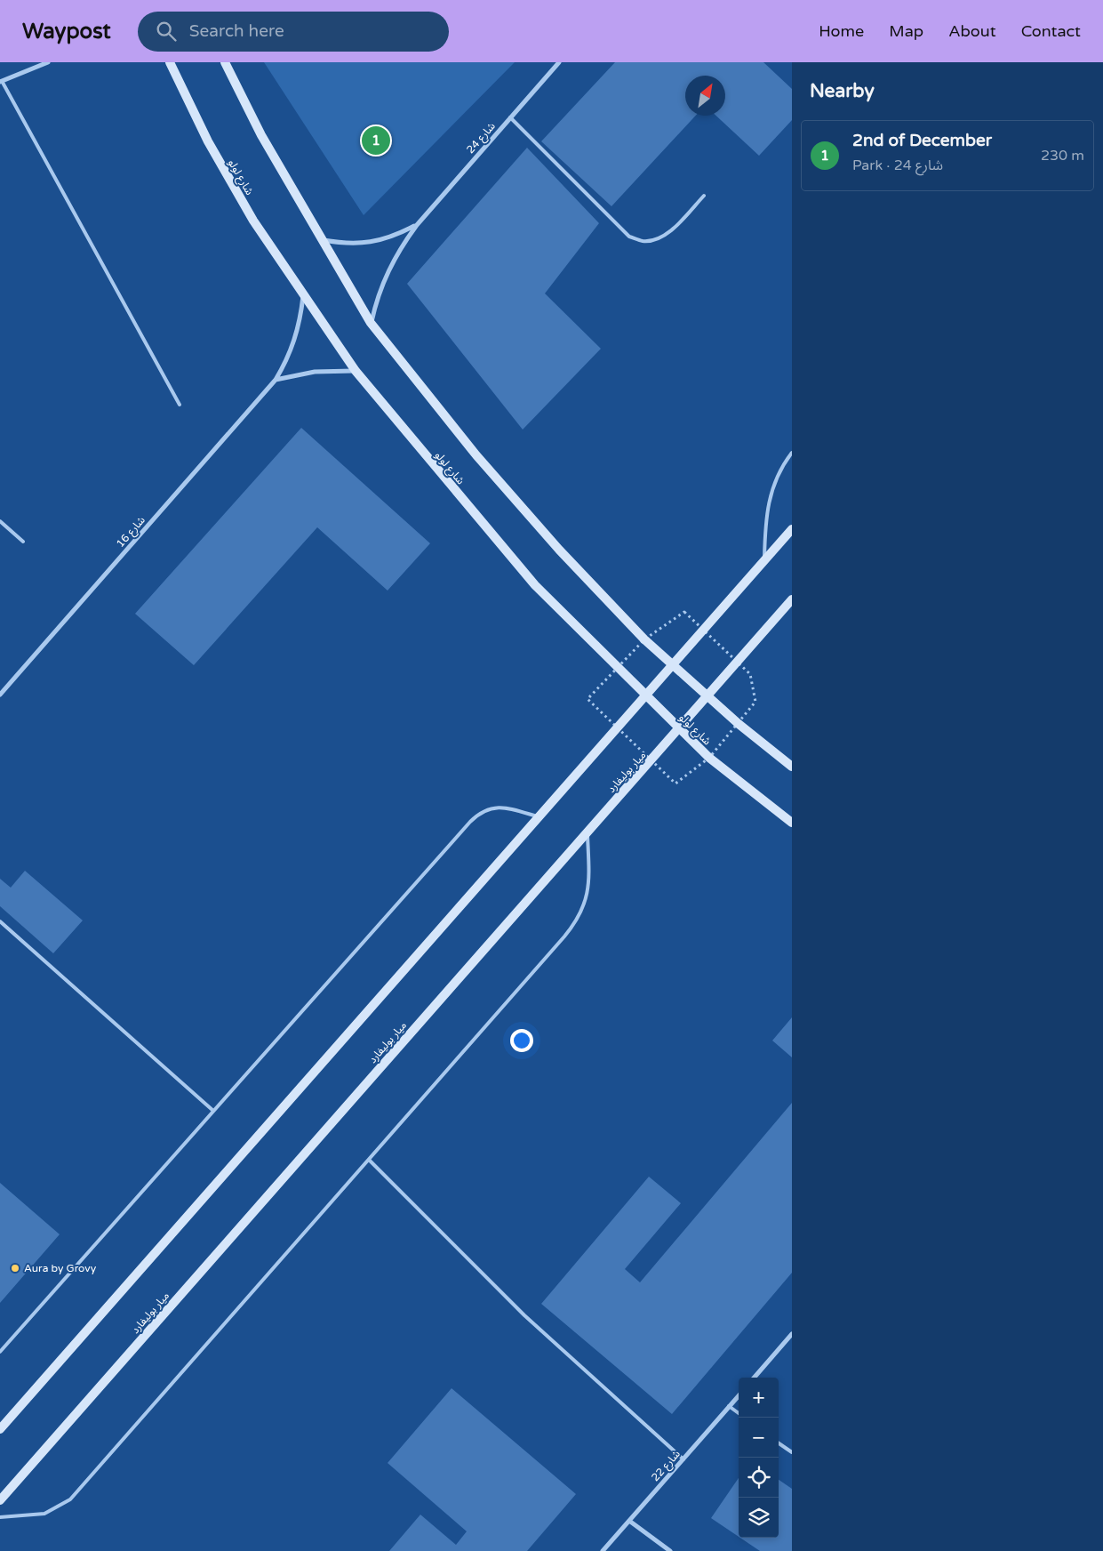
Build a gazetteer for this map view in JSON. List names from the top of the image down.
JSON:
{
  "streets": {
    "street": [
      "شارع 24",
      "شارع لولو",
      "شارع 16",
      "ميار بوليفارد",
      "شارع 22"
    ]
  },
  "crossings": [
    ["شارع لولو", "شارع 16"],
    ["شارع لولو", "ميار بوليفارد"]
  ],
  "places": ["Aura by Grovy"],
  "north": "top right",
  "page": {
    "header": "Waypost",
    "search": "Search here",
    "nav": [
      "Home",
      "Map",
      "About",
      "Contact"
    ],
    "heading": "Nearby",
    "list": [
      {
        "mark": "1",
        "name": "2nd of December",
        "note": "Park · شارع 24",
        "value": "230 m"
      }
    ],
    "pins": "1",
    "map_buttons": ["+", "−"]
  }
}
